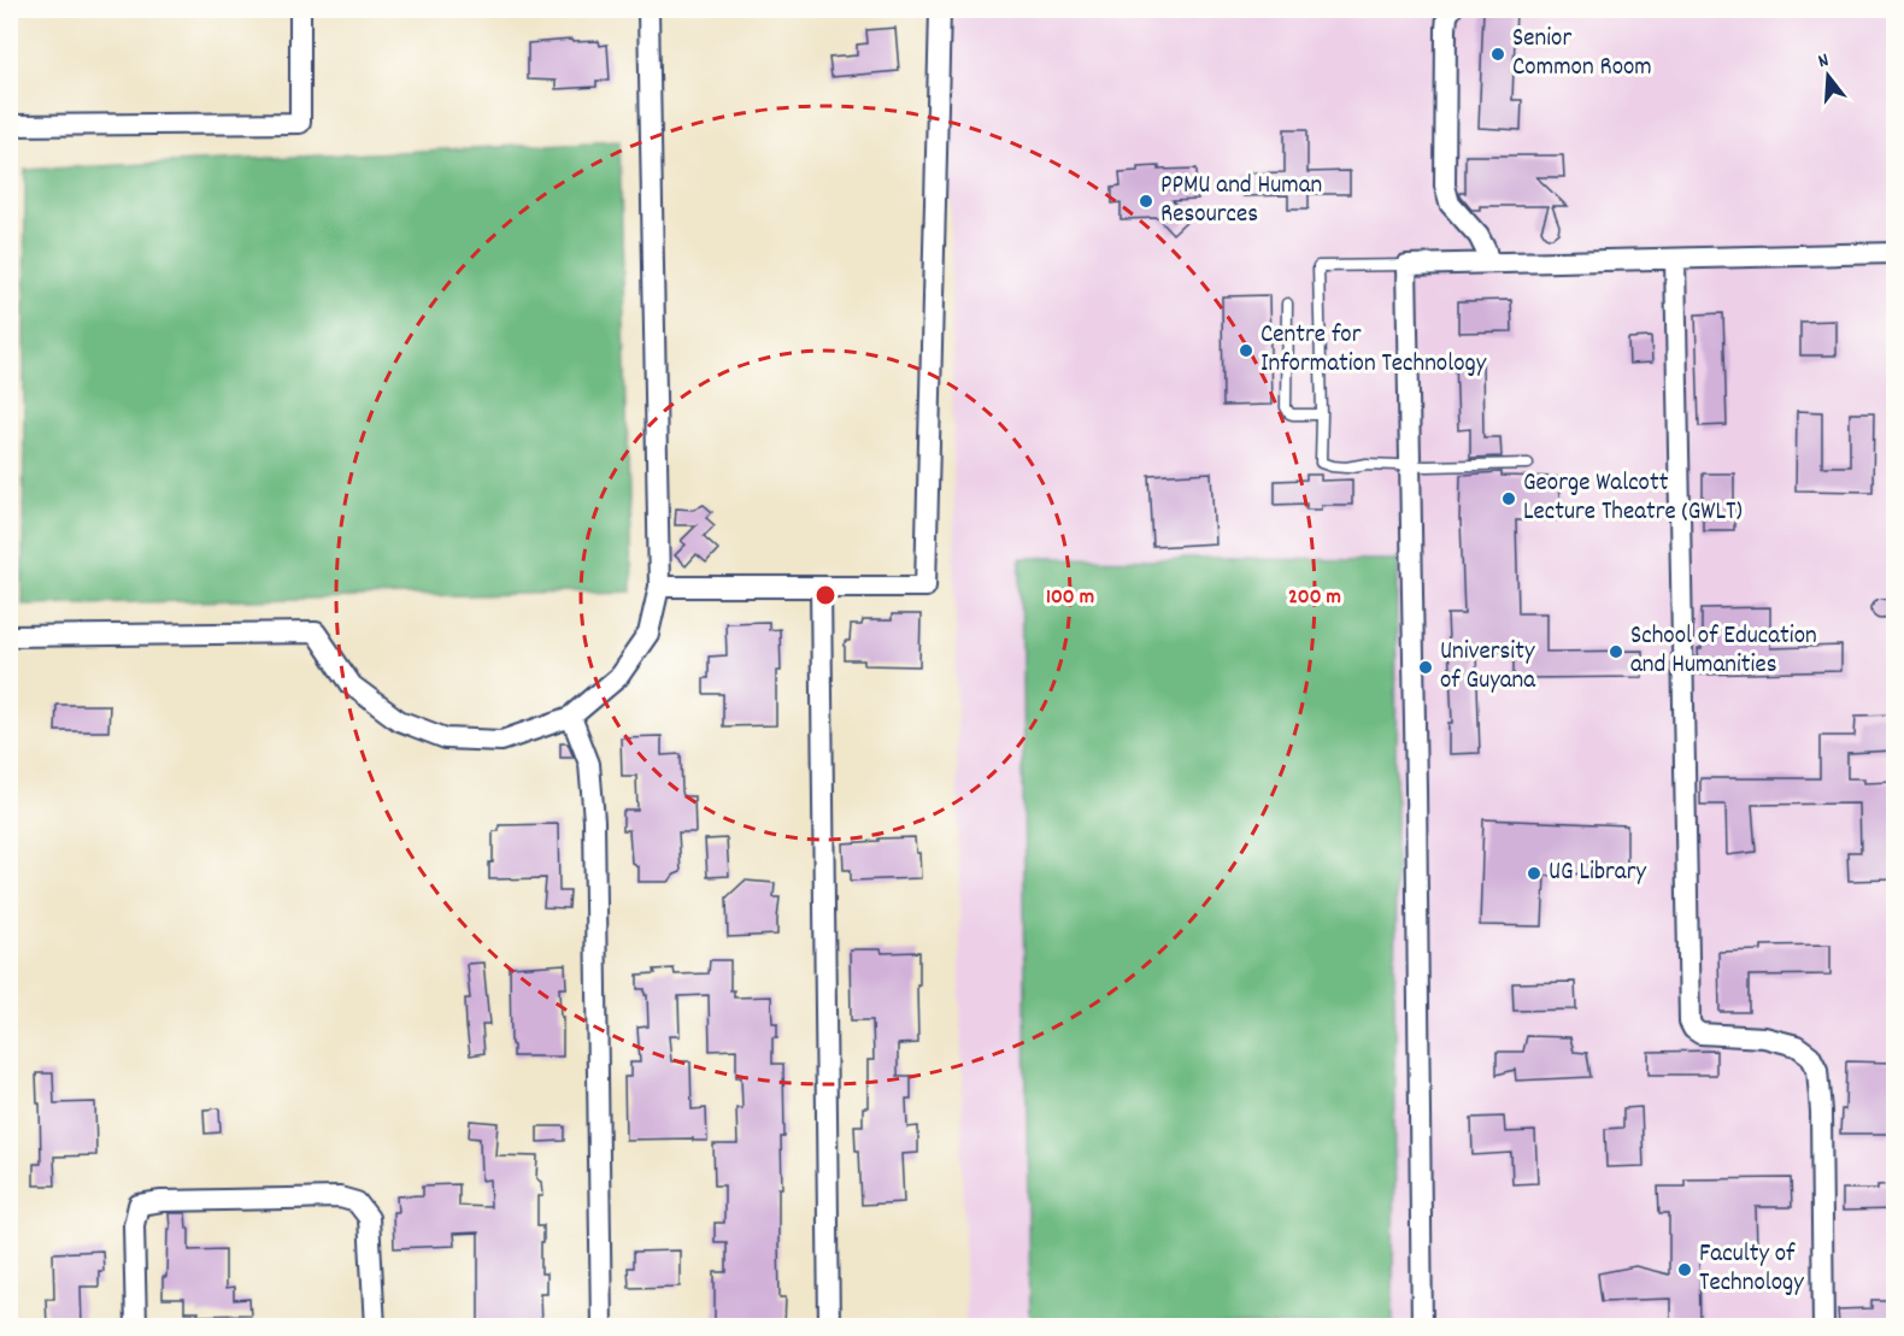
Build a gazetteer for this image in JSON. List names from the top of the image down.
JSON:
{
  "places": [
    "Senior Common Room",
    "PPMU and Human Resources",
    "Centre for Information Technology",
    "George Walcott Lecture Theatre (GWLT)",
    "School of Education and Humanities",
    "University of Guyana",
    "UG Library",
    "Faculty of Technology"
  ],
  "north": "top",
  "rings": ["100 m", "200 m"]
}
